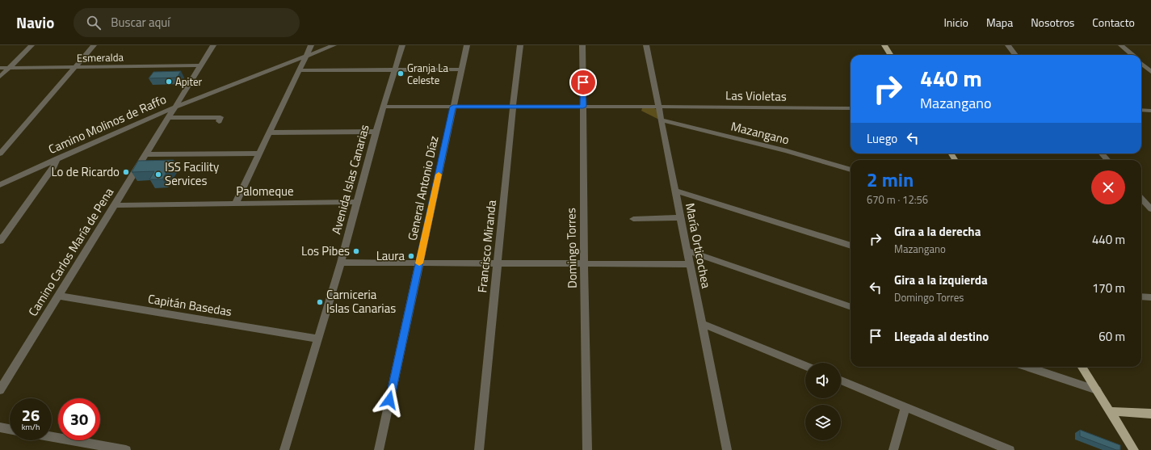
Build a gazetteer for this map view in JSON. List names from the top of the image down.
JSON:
{
  "streets": {
    "street": [
      "Esmeralda",
      "Las Violetas",
      "Camino Molinos de Raffo",
      "Mazangano",
      "Avenida Islas Canarias",
      "General Antonio Díaz",
      "Palomeque",
      "María Orticochea",
      "Francisco Miranda",
      "Domingo Torres",
      "Camino Carlos María de Pena",
      "Capitán Basedas"
    ]
  },
  "crossings": [
    ["Esmeralda", "Camino Carlos María de Pena"],
    ["Las Violetas", "María Orticochea"],
    ["Camino Molinos de Raffo", "Camino Carlos María de Pena"],
    ["Mazangano", "María Orticochea"],
    ["Avenida Islas Canarias", "Palomeque"],
    ["Avenida Islas Canarias", "Capitán Basedas"],
    ["Palomeque", "Camino Carlos María de Pena"],
    ["Camino Carlos María de Pena", "Capitán Basedas"]
  ],
  "places": [
    "Granja La Celeste",
    "Apiter",
    "Lo de Ricardo",
    "ISS Facility Services",
    "Los Pibes",
    "Laura",
    "Carniceria Islas Canarias"
  ],
  "page": {
    "header": "Navio",
    "search": "Buscar aquí",
    "nav": [
      "Inicio",
      "Mapa",
      "Nosotros",
      "Contacto"
    ],
    "turn": ["440 m", "Mazangano"],
    "then": "Luego",
    "heading": ["2 min", "670 m · 12:56"],
    "list": [
      {
        "name": "Gira a la derecha",
        "note": "Mazangano",
        "value": "440 m"
      },
      {
        "name": "Gira a la izquierda",
        "note": "Domingo Torres",
        "value": "170 m"
      },
      {
        "name": "Llegada al destino",
        "value": "60 m"
      }
    ],
    "speed": "26 km/h",
    "limit": "30"
  }
}
